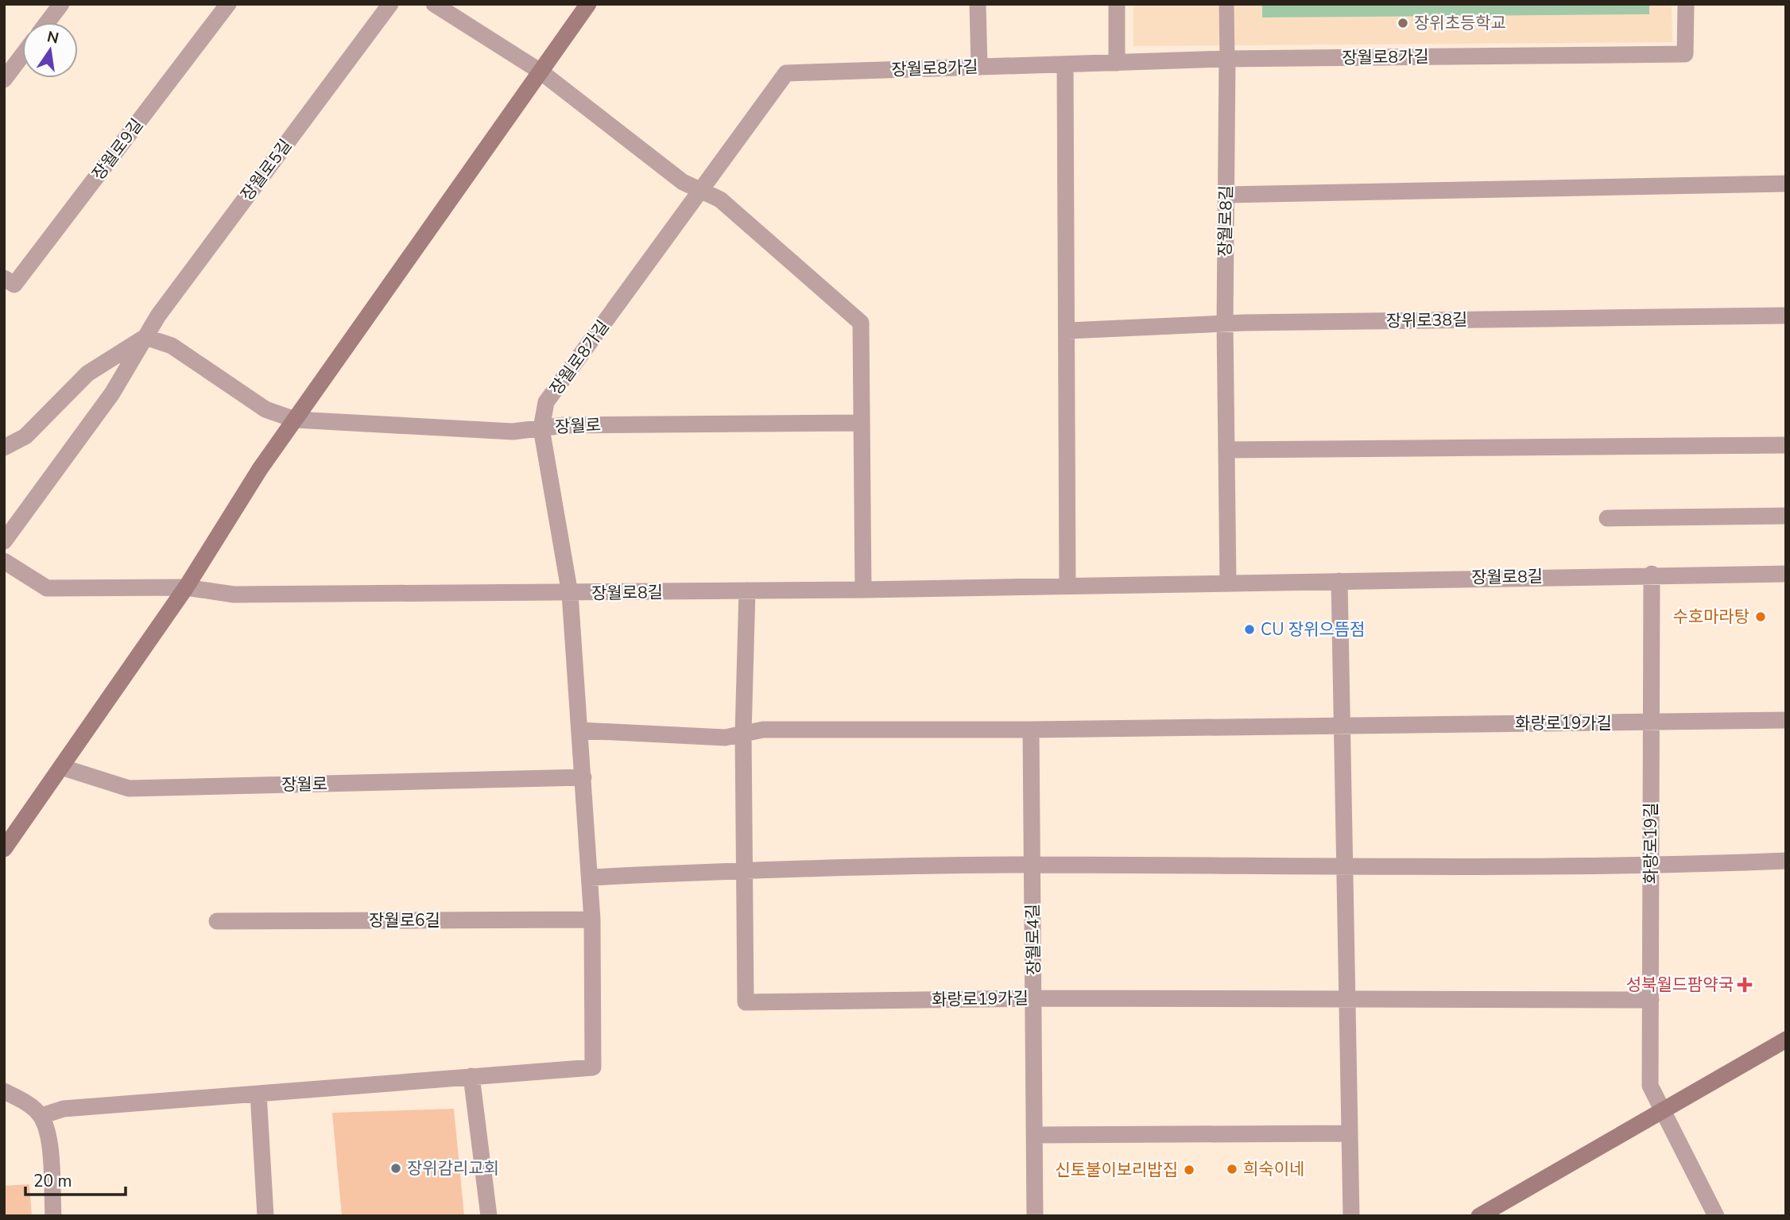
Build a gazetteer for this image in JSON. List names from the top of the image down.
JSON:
{
  "streets": {
    "street": [
      "장월로8가길",
      "장월로9길",
      "장월로5길",
      "장월로8길",
      "장위로38길",
      "장월로",
      "화랑로19가길",
      "화랑로19길",
      "장월로6길",
      "장월로4길"
    ]
  },
  "crossings": [
    ["장월로8가길", "장월로8길"],
    ["장월로8가길", "장월로"],
    ["장월로5길", "장월로"],
    ["장월로8길", "장위로38길"],
    ["장월로8길", "화랑로19가길"],
    ["장월로8길", "화랑로19길"],
    ["화랑로19가길", "화랑로19길"],
    ["화랑로19가길", "장월로4길"]
  ],
  "places": {
    "other": [
      "장위초등학교",
      "수호마라탕",
      "CU 장위으뜸점",
      "장위감리교회",
      "희숙이네",
      "신토불이보리밥집"
    ],
    "health": ["성북월드팜약국"]
  },
  "scale_bar": "20 m",
  "north": "top"
}
